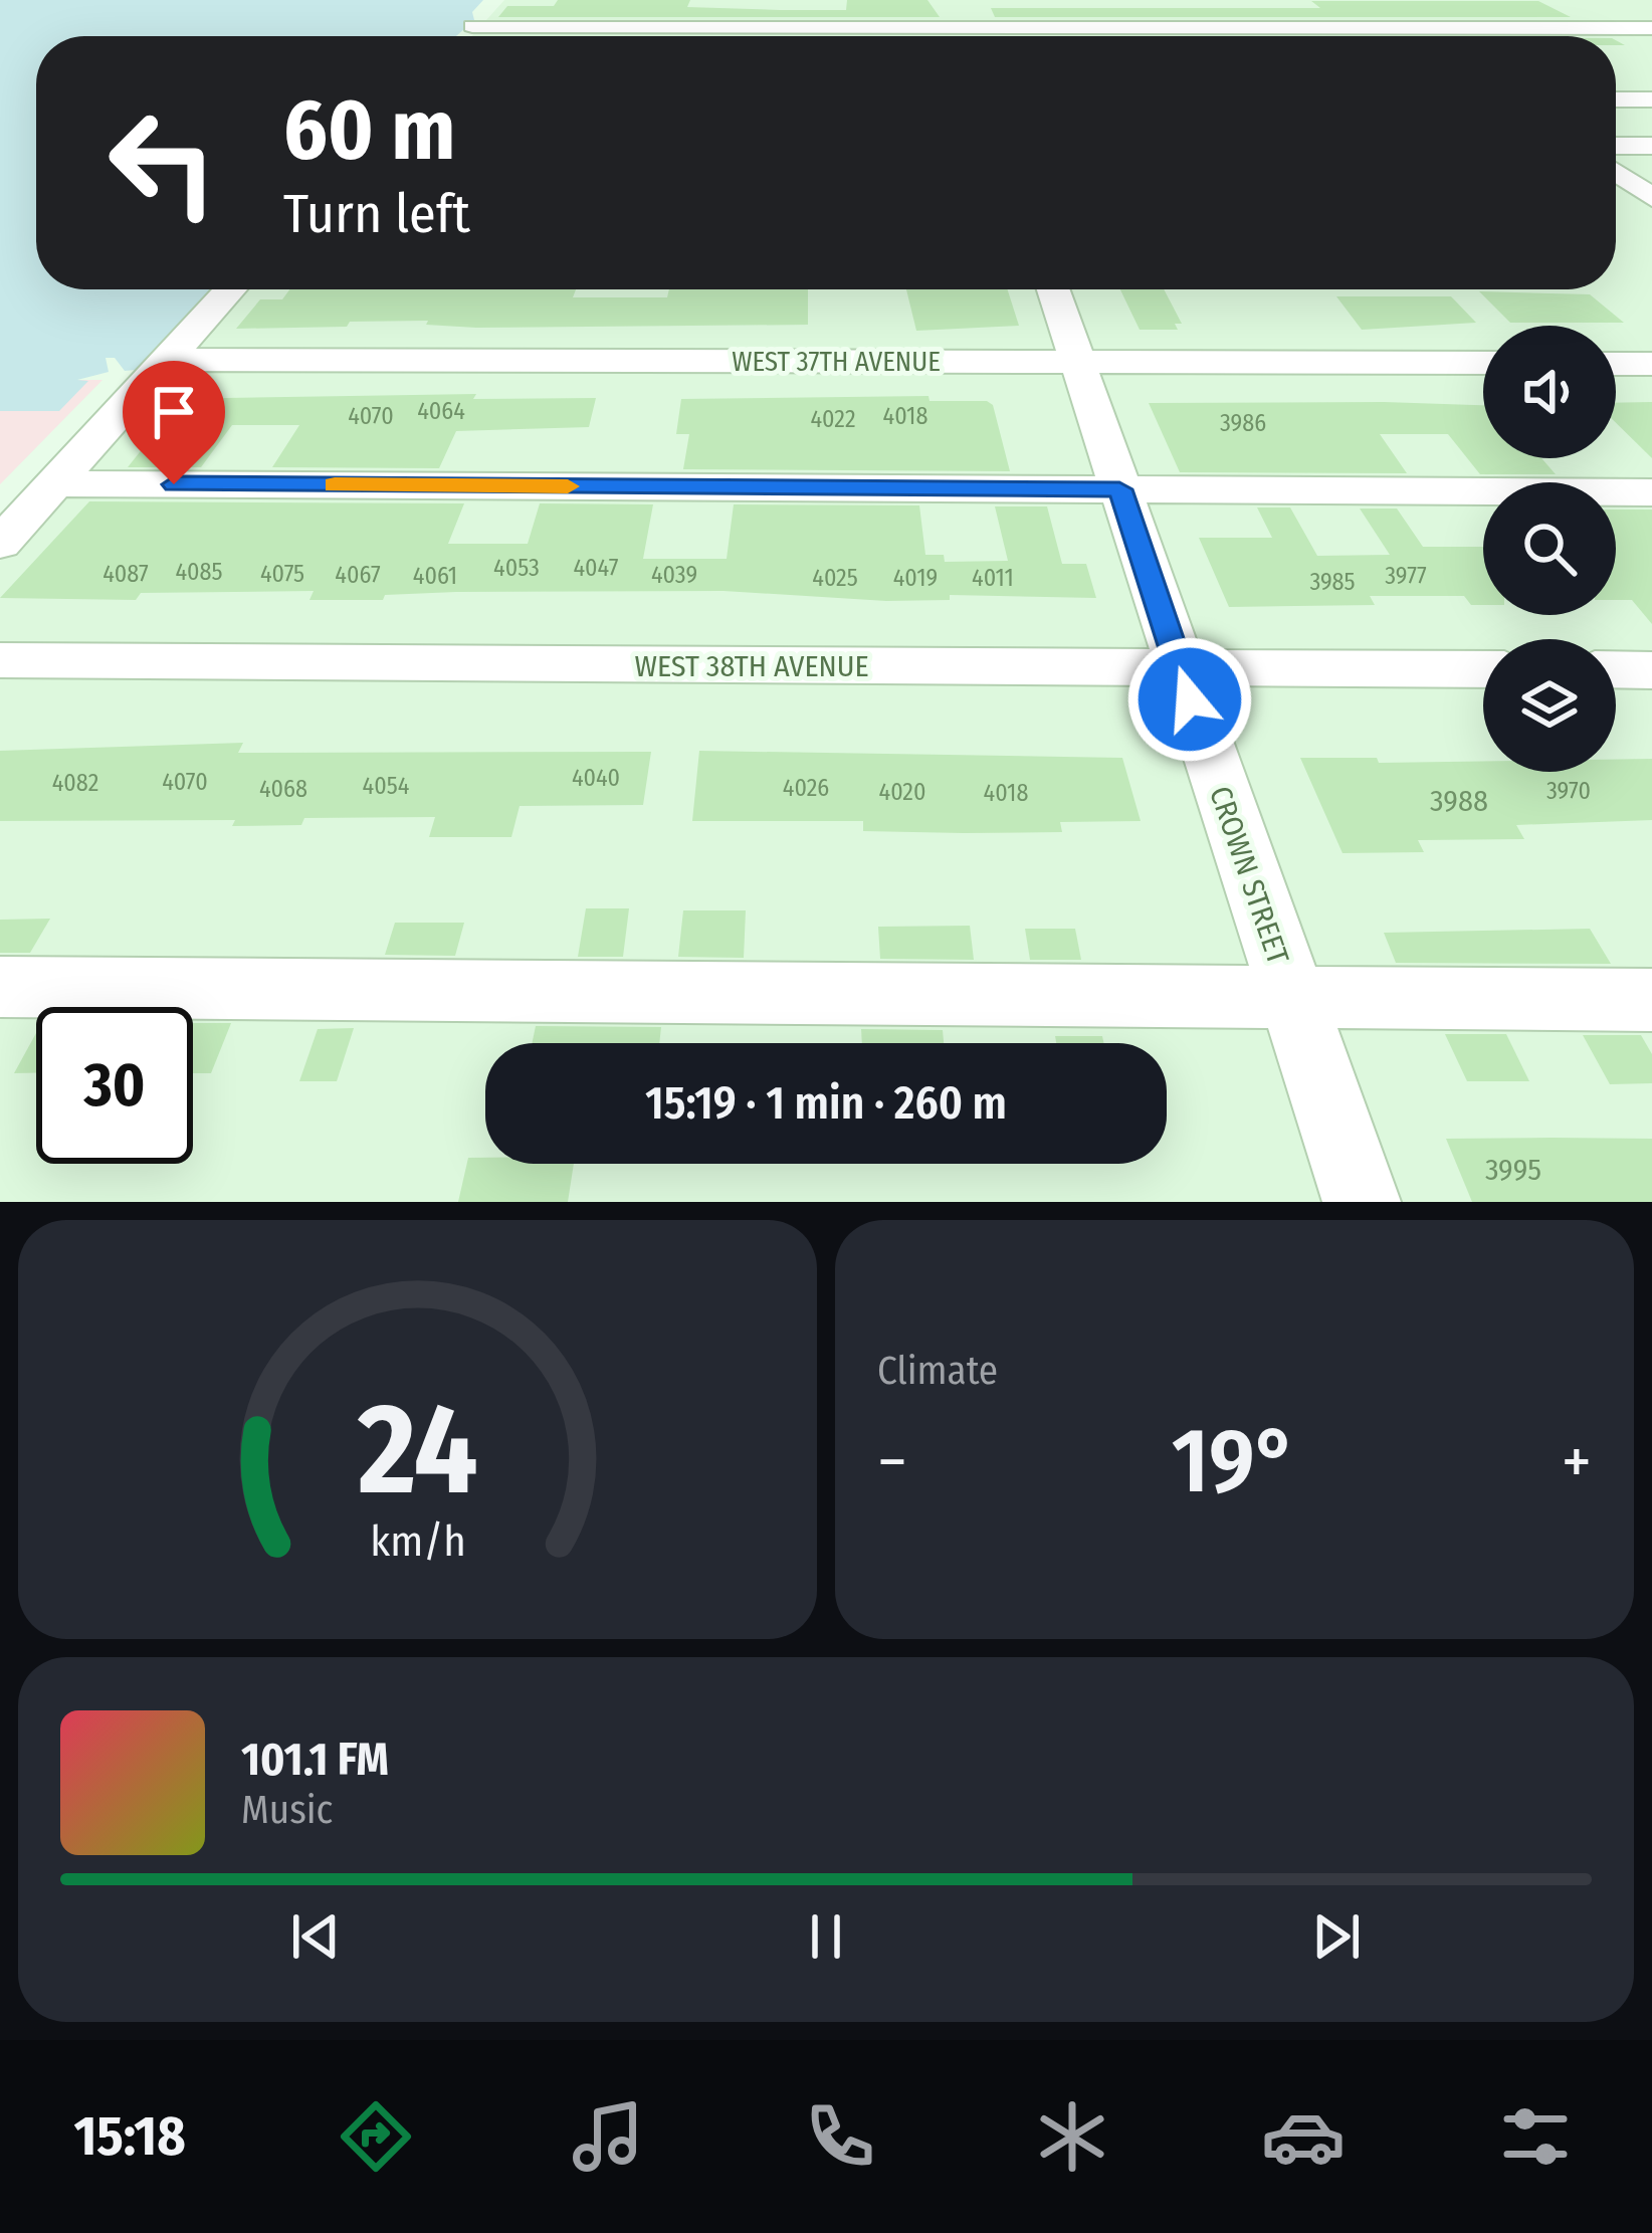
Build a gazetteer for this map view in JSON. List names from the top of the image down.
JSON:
{
  "streets": {
    "street": ["WEST 37TH AVENUE", "WEST 38TH AVENUE", "CROWN STREET"]
  },
  "crossings": [
    ["WEST 37TH AVENUE", "CROWN STREET"],
    ["WEST 38TH AVENUE", "CROWN STREET"]
  ],
  "house_numbers": [
    "4064",
    "4070",
    "4018",
    "4022",
    "3986",
    "4053",
    "4047",
    "4085",
    "4087",
    "4075",
    "4067",
    "4039",
    "4061",
    "3977",
    "4025",
    "4019",
    "4011",
    "3985",
    "4040",
    "4070",
    "4082",
    "4054",
    "4026",
    "4068",
    "3970",
    "4020",
    "4018",
    "3988",
    "3995"
  ],
  "page": {
    "turn": ["60 m", "Turn left"],
    "limit": "30",
    "trip": "15:19 · 1 min · 260 m",
    "tile": "Climate",
    "heat": ["−", "19°", "+"],
    "song": ["101.1 FM", "Music"],
    "tabs": "15:18",
    "gauge": ["24", "km/h"]
  }
}
